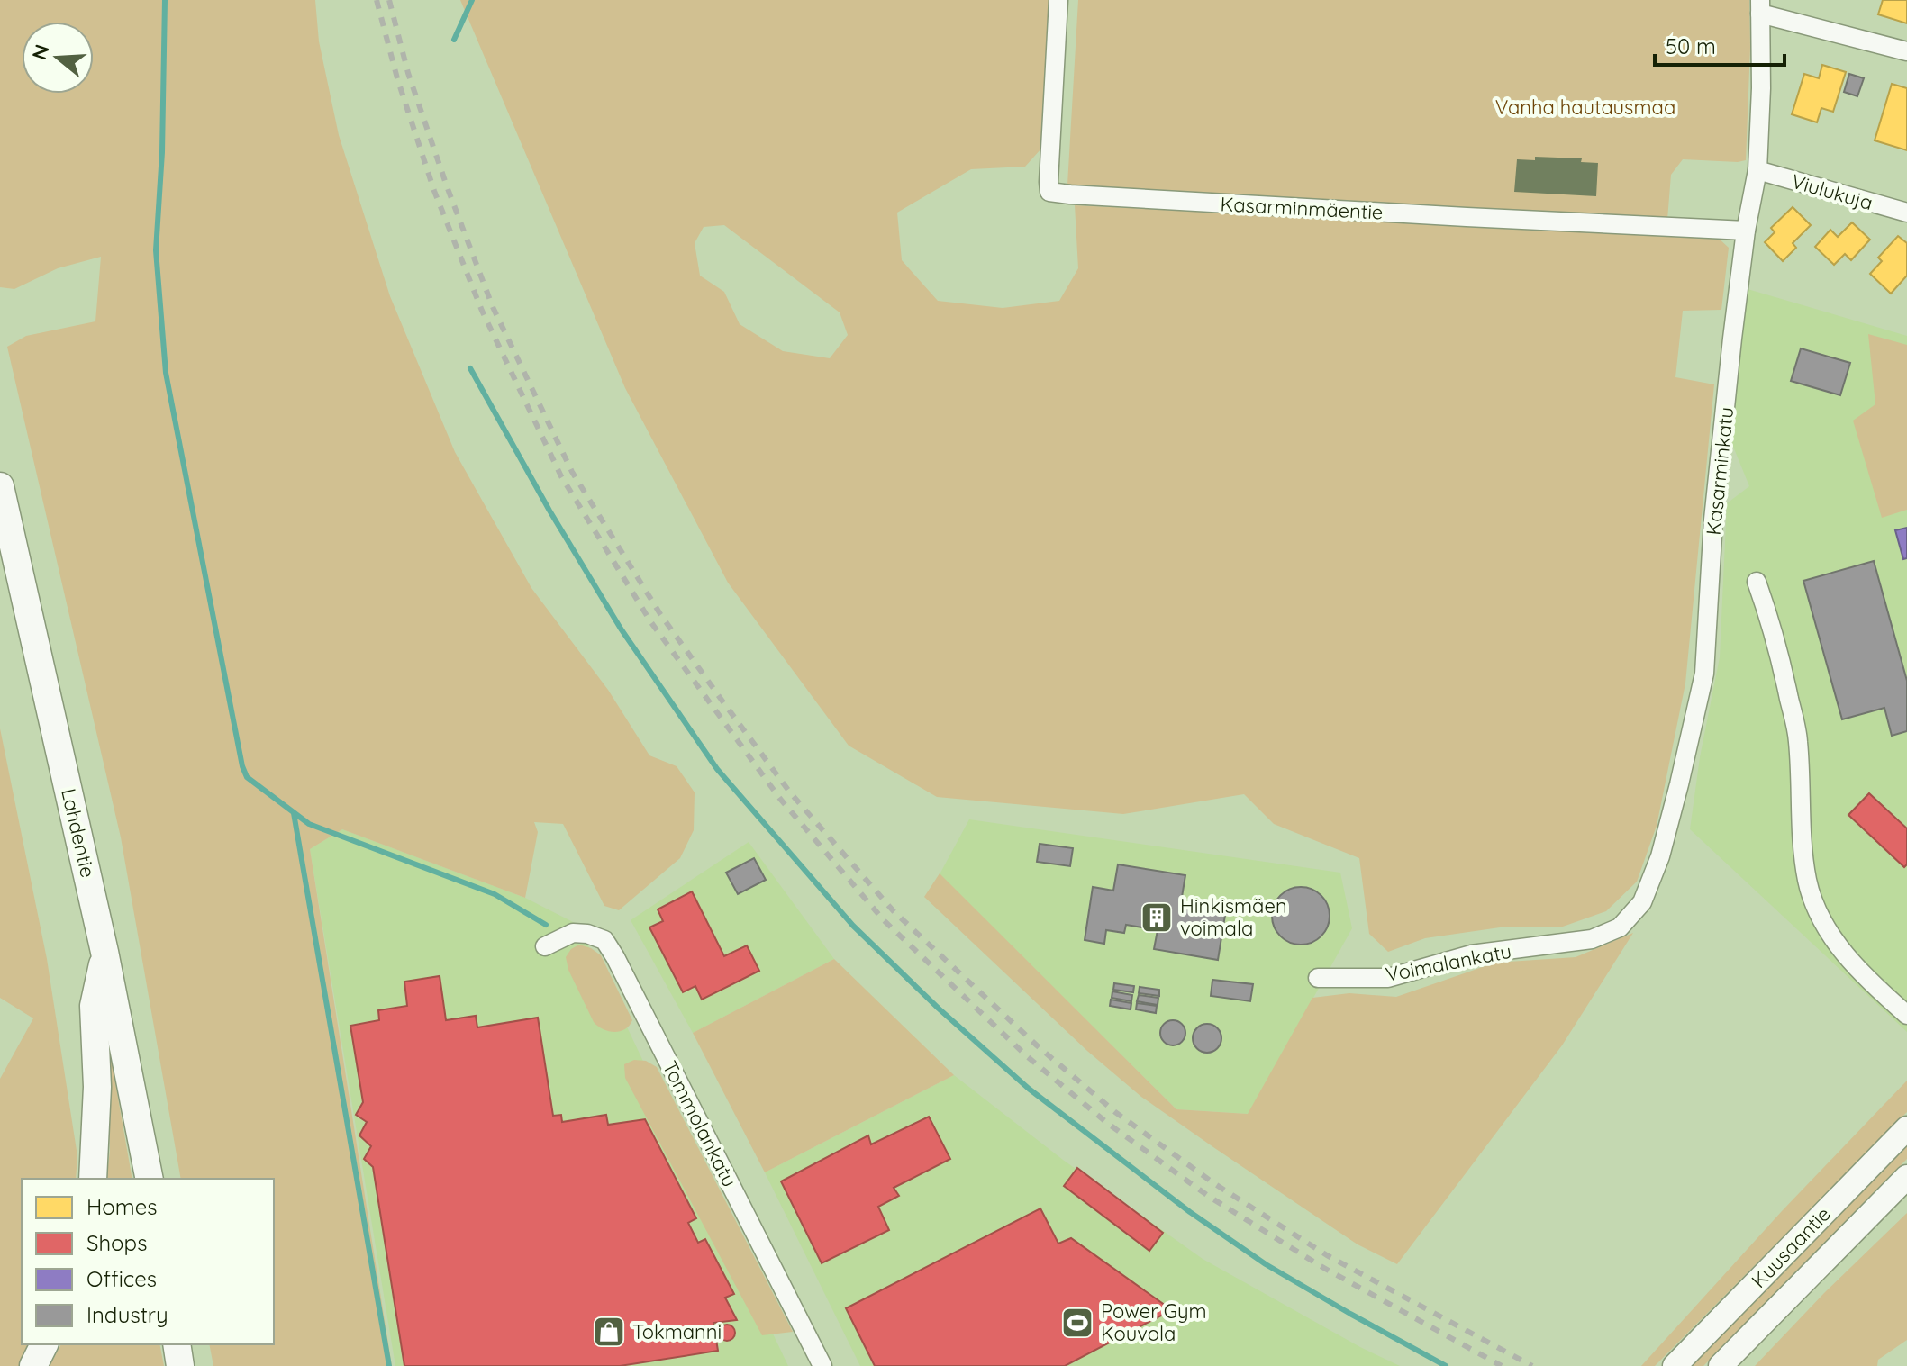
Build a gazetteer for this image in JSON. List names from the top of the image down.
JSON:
{
  "streets": {
    "highway": ["Lahdentie"],
    "main road": ["Kuusaantie"],
    "street": [
      "Viulukuja",
      "Kasarminmäentie",
      "Kasarminkatu",
      "Voimalankatu",
      "Tommolankatu"
    ]
  },
  "crossings": [
    ["Viulukuja", "Kasarminkatu"],
    ["Kasarminmäentie", "Kasarminkatu"],
    ["Kasarminkatu", "Voimalankatu"]
  ],
  "parks": ["Vanha hautausmaa"],
  "places": {
    "building": ["Hinkismäen voimala"],
    "sports": ["Power Gym Kouvola"],
    "shop": ["Tokmanni"]
  },
  "legend": [
    "Homes",
    "Shops",
    "Offices",
    "Industry"
  ],
  "scale_bar": "50 m",
  "north": "left"
}
